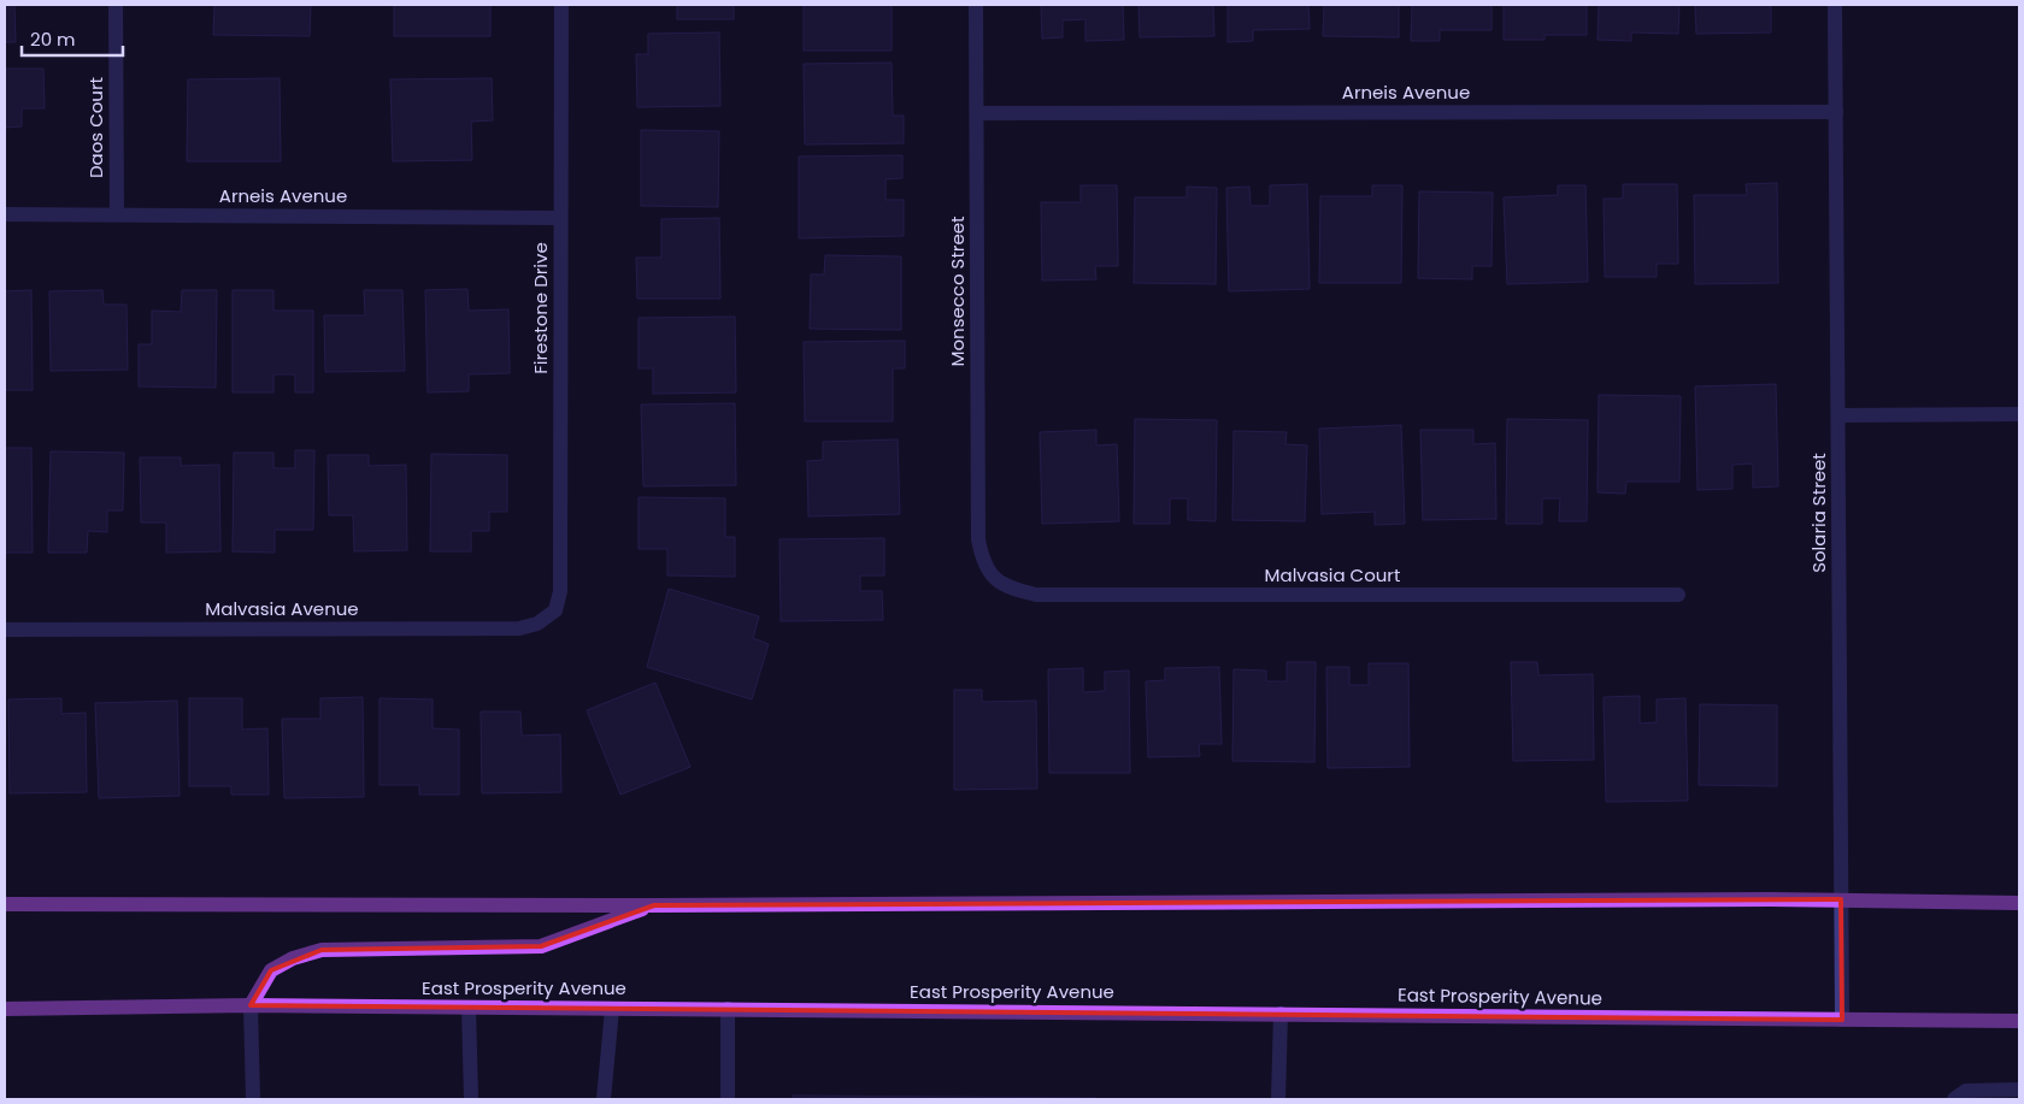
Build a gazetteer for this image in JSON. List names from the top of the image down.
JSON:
{
  "streets": {
    "main road": ["East Prosperity Avenue"],
    "street": [
      "Arneis Avenue",
      "Daos Court",
      "Monsecco Street",
      "Firestone Drive",
      "Solaria Street",
      "Malvasia Court",
      "Malvasia Avenue"
    ]
  },
  "crossings": [
    ["Arneis Avenue", "Daos Court"],
    ["Arneis Avenue", "Monsecco Street"],
    ["Arneis Avenue", "Firestone Drive"],
    ["Arneis Avenue", "Solaria Street"],
    ["Monsecco Street", "Malvasia Court"],
    ["Firestone Drive", "Malvasia Avenue"],
    ["Solaria Street", "East Prosperity Avenue"]
  ],
  "scale_bar": "20 m"
}
